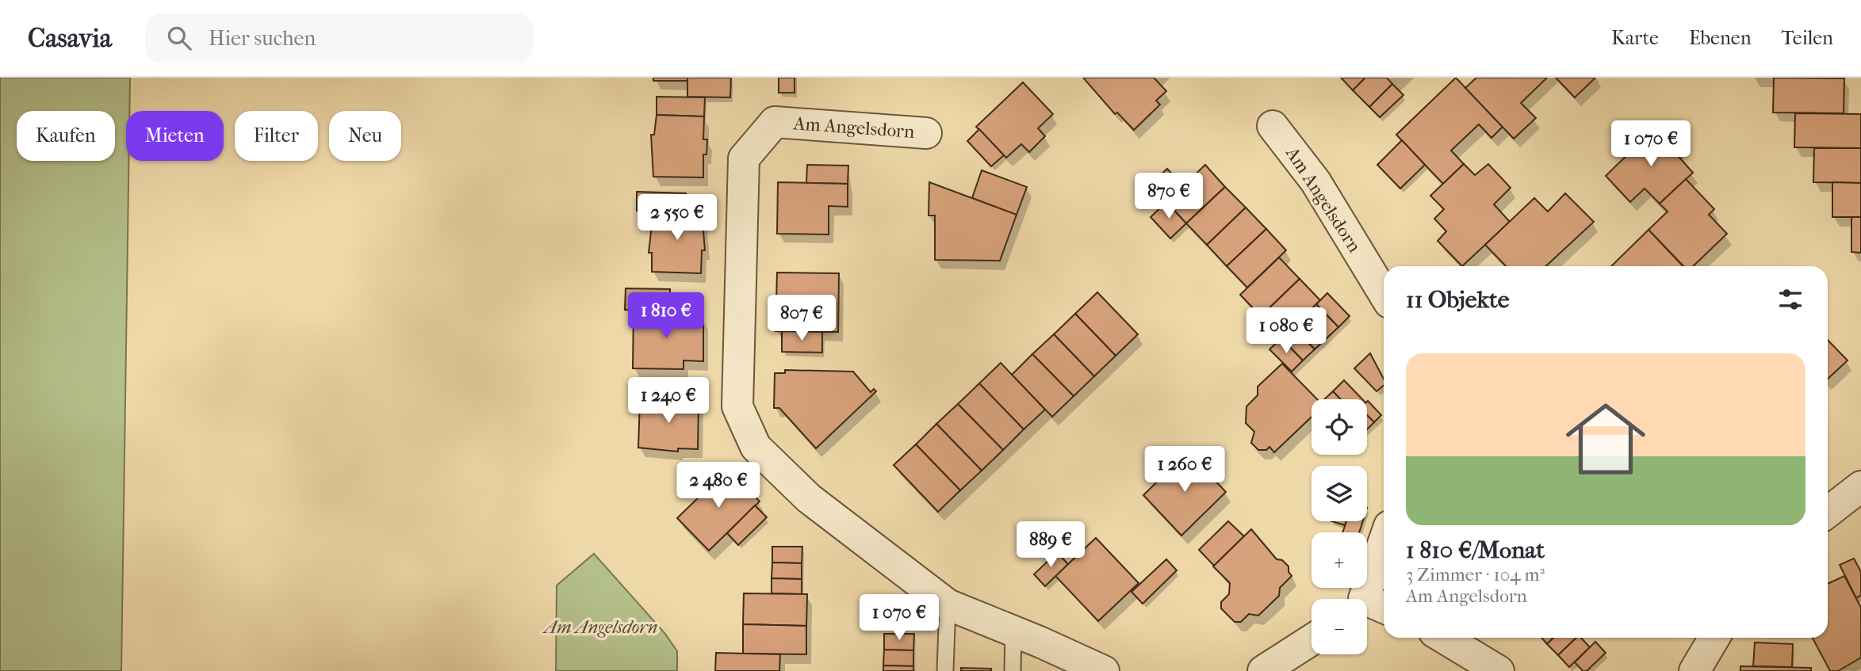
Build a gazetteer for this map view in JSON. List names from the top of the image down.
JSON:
{
  "streets": {
    "street": ["Am Angelsdorn"]
  },
  "parks": ["Am Angelsdorn"],
  "page": {
    "header": "Casavia",
    "search": "Hier suchen",
    "nav": ["Karte", "Ebenen", "Teilen"],
    "chip": [
      "Kaufen",
      "Mieten",
      "Filter",
      "Neu"
    ],
    "price": [
      "1 070 €",
      "870 €",
      "2 550 €",
      "1 810 €",
      "807 €",
      "1 080 €",
      "1 240 €",
      "1 260 €",
      "2 480 €",
      "889 €",
      "1 070 €"
    ],
    "heading": "11 Objekte",
    "list": [
      {
        "name": "1 810 €/Monat",
        "note": "3 Zimmer · 104 m² · Am Angelsdorn"
      }
    ],
    "map_buttons": ["+", "−"]
  }
}
